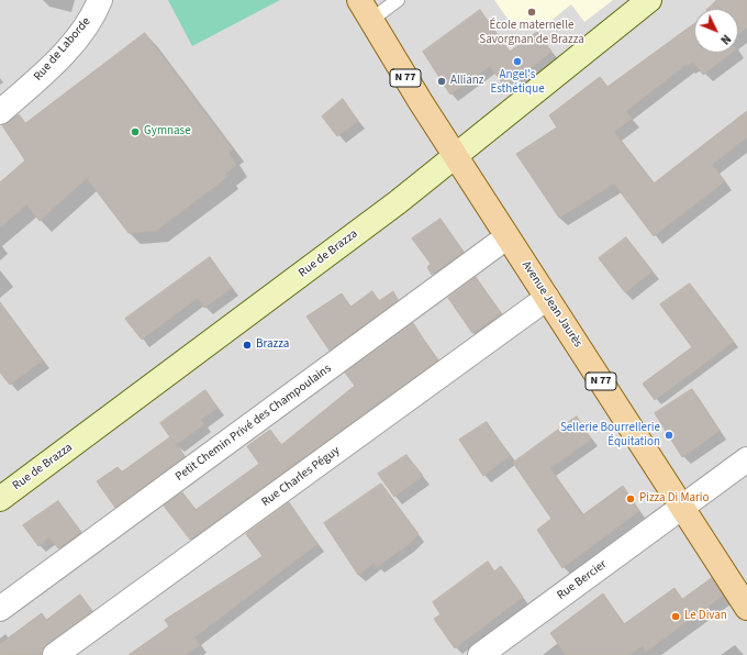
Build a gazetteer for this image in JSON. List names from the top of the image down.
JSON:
{
  "streets": {
    "main road": ["N 77", "Rue de Brazza", "Avenue Jean Jaurès"],
    "street": [
      "Rue de Laborde",
      "Petit Chemin Privé des Champoulains",
      "Rue Charles Péguy",
      "Rue Bercier"
    ]
  },
  "crossings": [
    ["Rue de Brazza", "Avenue Jean Jaurès"],
    ["Avenue Jean Jaurès", "Petit Chemin Privé des Champoulains"],
    ["Avenue Jean Jaurès", "Rue Charles Péguy"],
    ["Avenue Jean Jaurès", "Rue Bercier"]
  ],
  "places": [
    "École maternelle Savorgnan de Brazza",
    "Angel's Esthétique",
    "Allianz",
    "Gymnase",
    "Brazza",
    "Sellerie Bourrellerie Équitation",
    "Pizza Di Mario",
    "Le Divan"
  ],
  "north": "bottom right"
}
